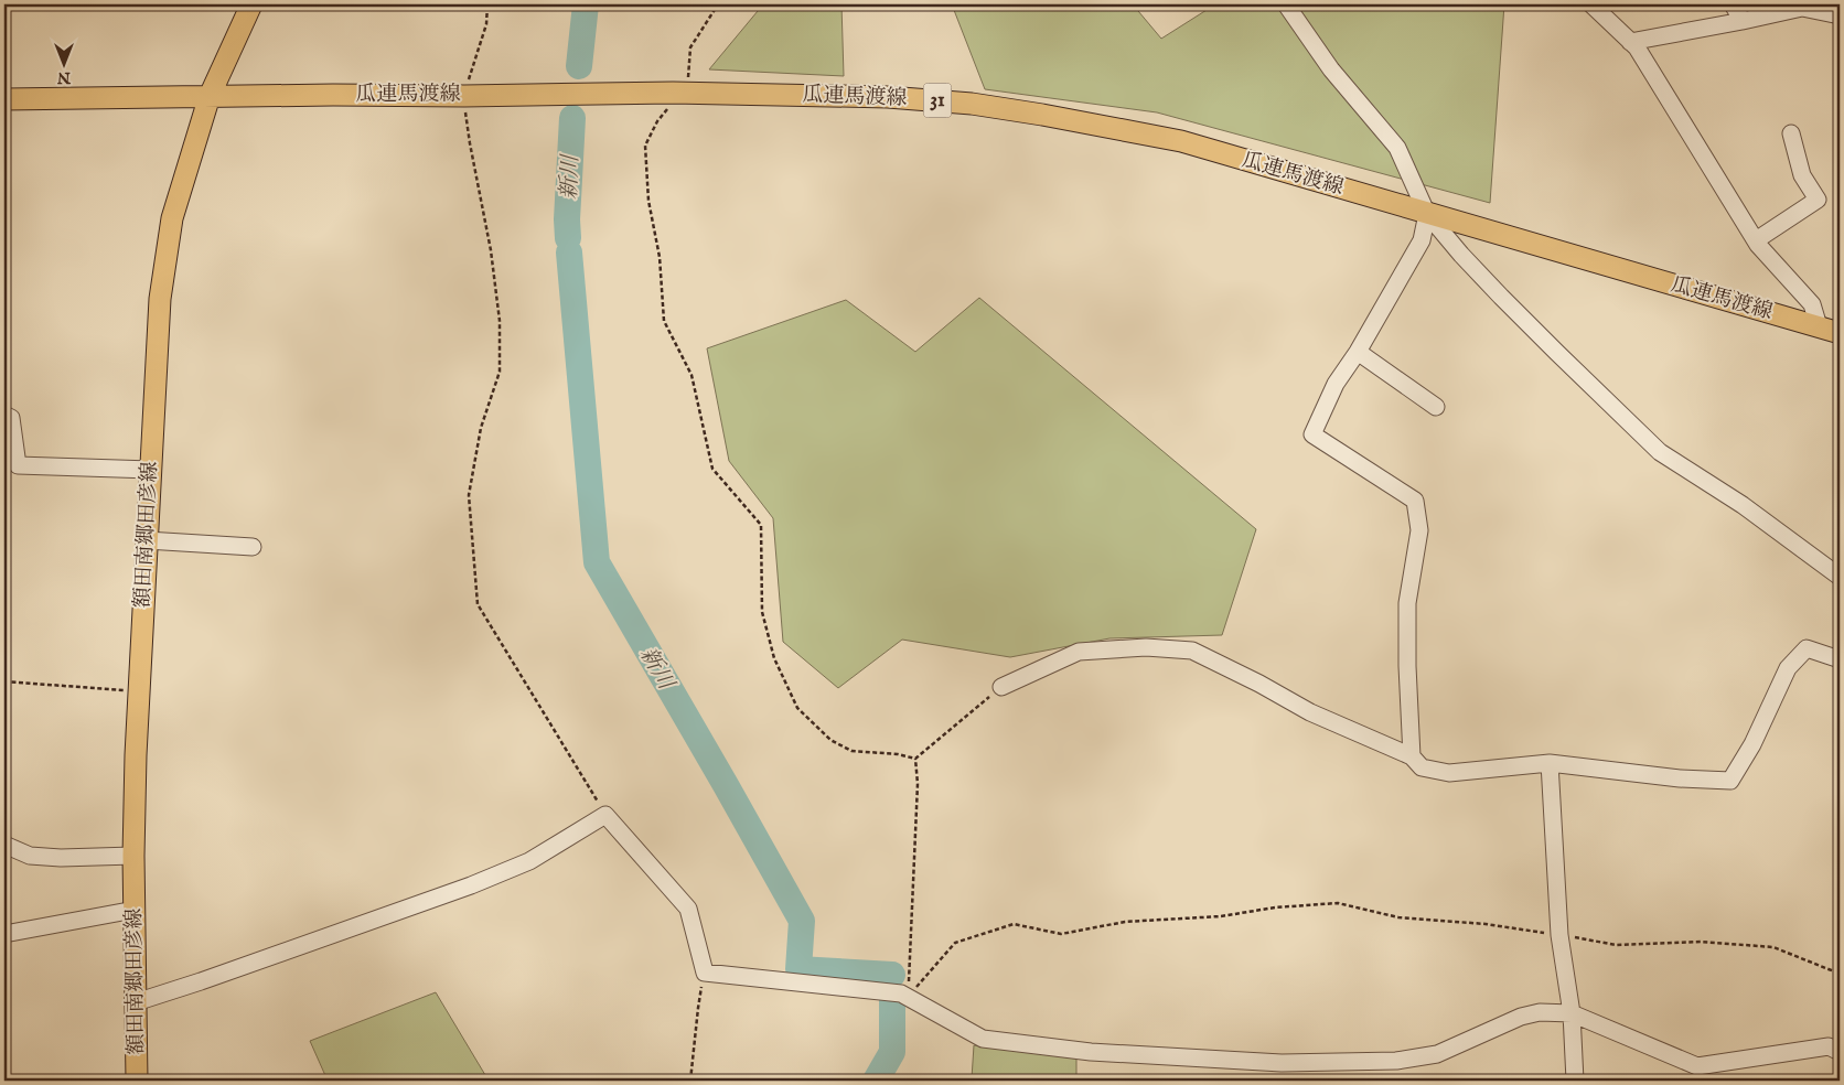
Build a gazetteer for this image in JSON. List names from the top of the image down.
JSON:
{
  "streets": {
    "main road": ["瓜連馬渡線", "31", "額田南郷田彦線"]
  },
  "crossings": [
    ["瓜連馬渡線", "額田南郷田彦線"]
  ],
  "water": ["新川"],
  "north": "bottom"
}
